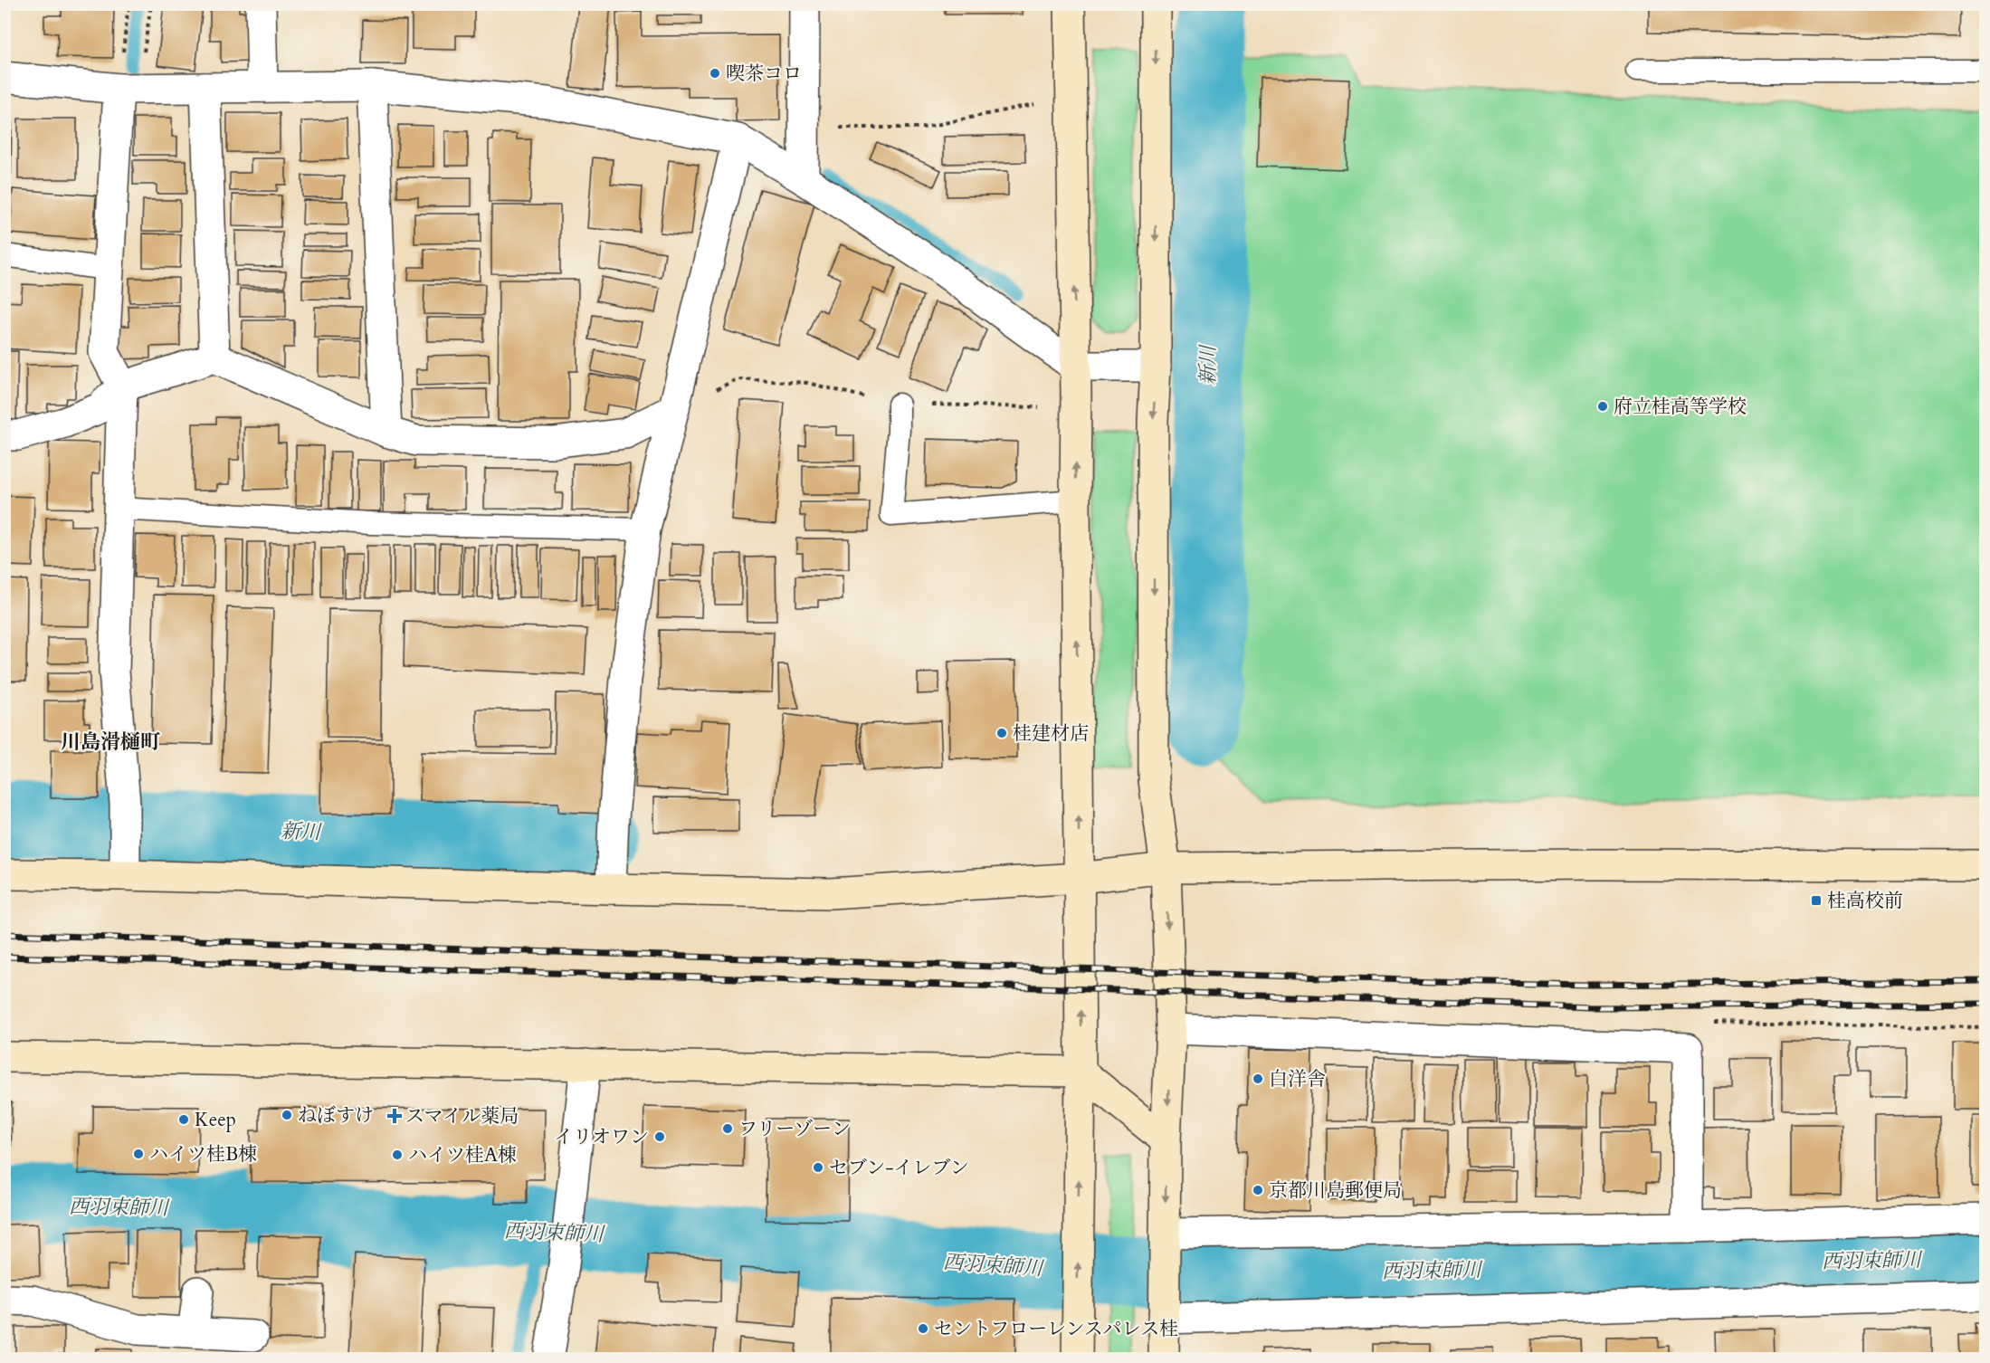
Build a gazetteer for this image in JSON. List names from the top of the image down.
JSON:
{
  "districts": ["川島滑樋町"],
  "water": ["新川", "西羽束師川"],
  "places": {
    "other": [
      "喫茶コロ",
      "府立桂高等学校",
      "桂建材店",
      "白洋舎",
      "ねぼすけ",
      "Keep",
      "フリーゾーン",
      "イリオワン",
      "ハイツ桂B棟",
      "ハイツ桂A棟",
      "セブン-イレブン",
      "京都川島郵便局",
      "セントフローレンスパレス桂"
    ],
    "transit": ["桂高校前"],
    "health": ["スマイル薬局"]
  }
}
